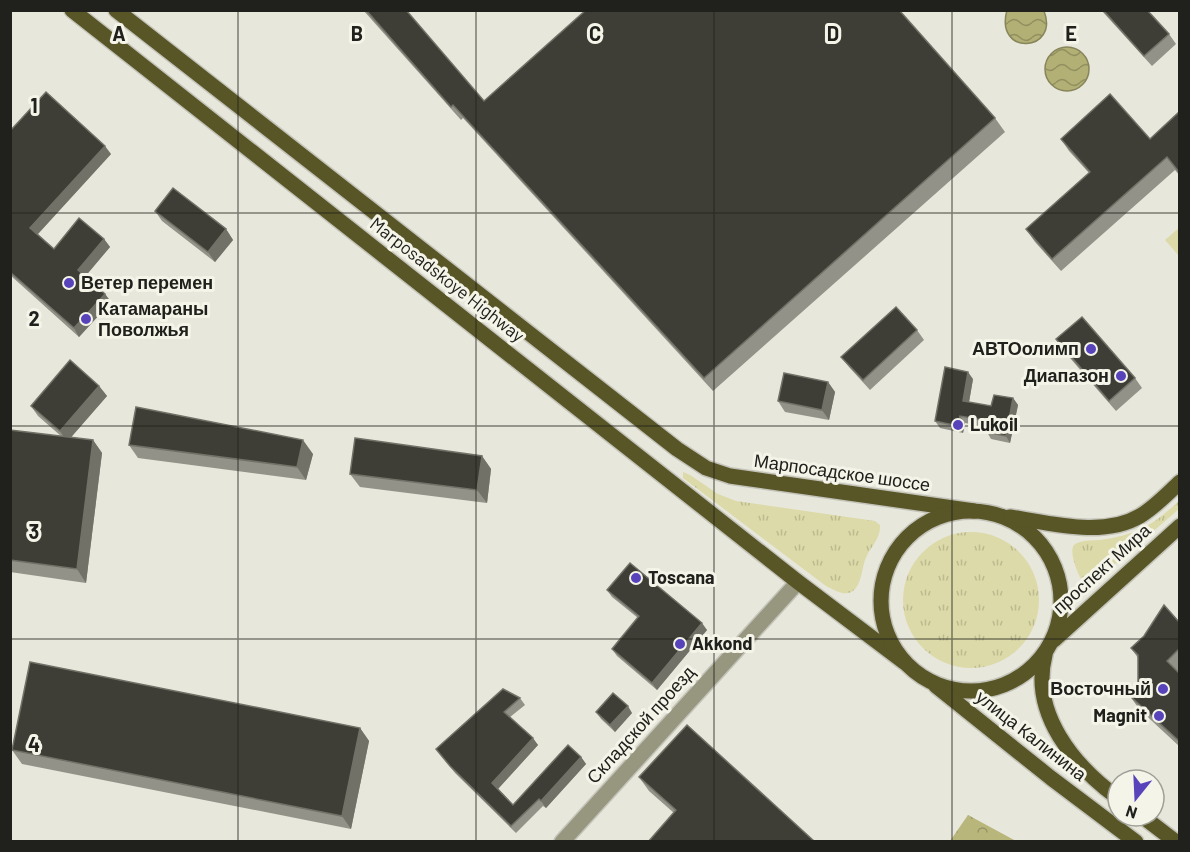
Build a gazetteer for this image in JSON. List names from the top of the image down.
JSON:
{
  "streets": {
    "main road": [
      "Marposadskoye Highway",
      "Марпосадское шоссе",
      "проспект Мира",
      "улица Калинина"
    ],
    "street": ["Складской проезд"]
  },
  "crossings": [
    ["Marposadskoye Highway", "Складской проезд"],
    ["Марпосадское шоссе", "проспект Мира"],
    ["Марпосадское шоссе", "улица Калинина"],
    ["проспект Мира", "улица Калинина"]
  ],
  "places": [
    "Ветер перемен",
    "Катамараны Поволжья",
    "АВТОолимп",
    "Диапазон",
    "Lukoil",
    "Toscana",
    "Akkond",
    "Восточный",
    "Magnit"
  ],
  "north": "bottom",
  "grid": {
    "columns": [
      "A",
      "B",
      "C",
      "D",
      "E"
    ],
    "rows": [
      "1",
      "2",
      "3",
      "4"
    ]
  }
}
